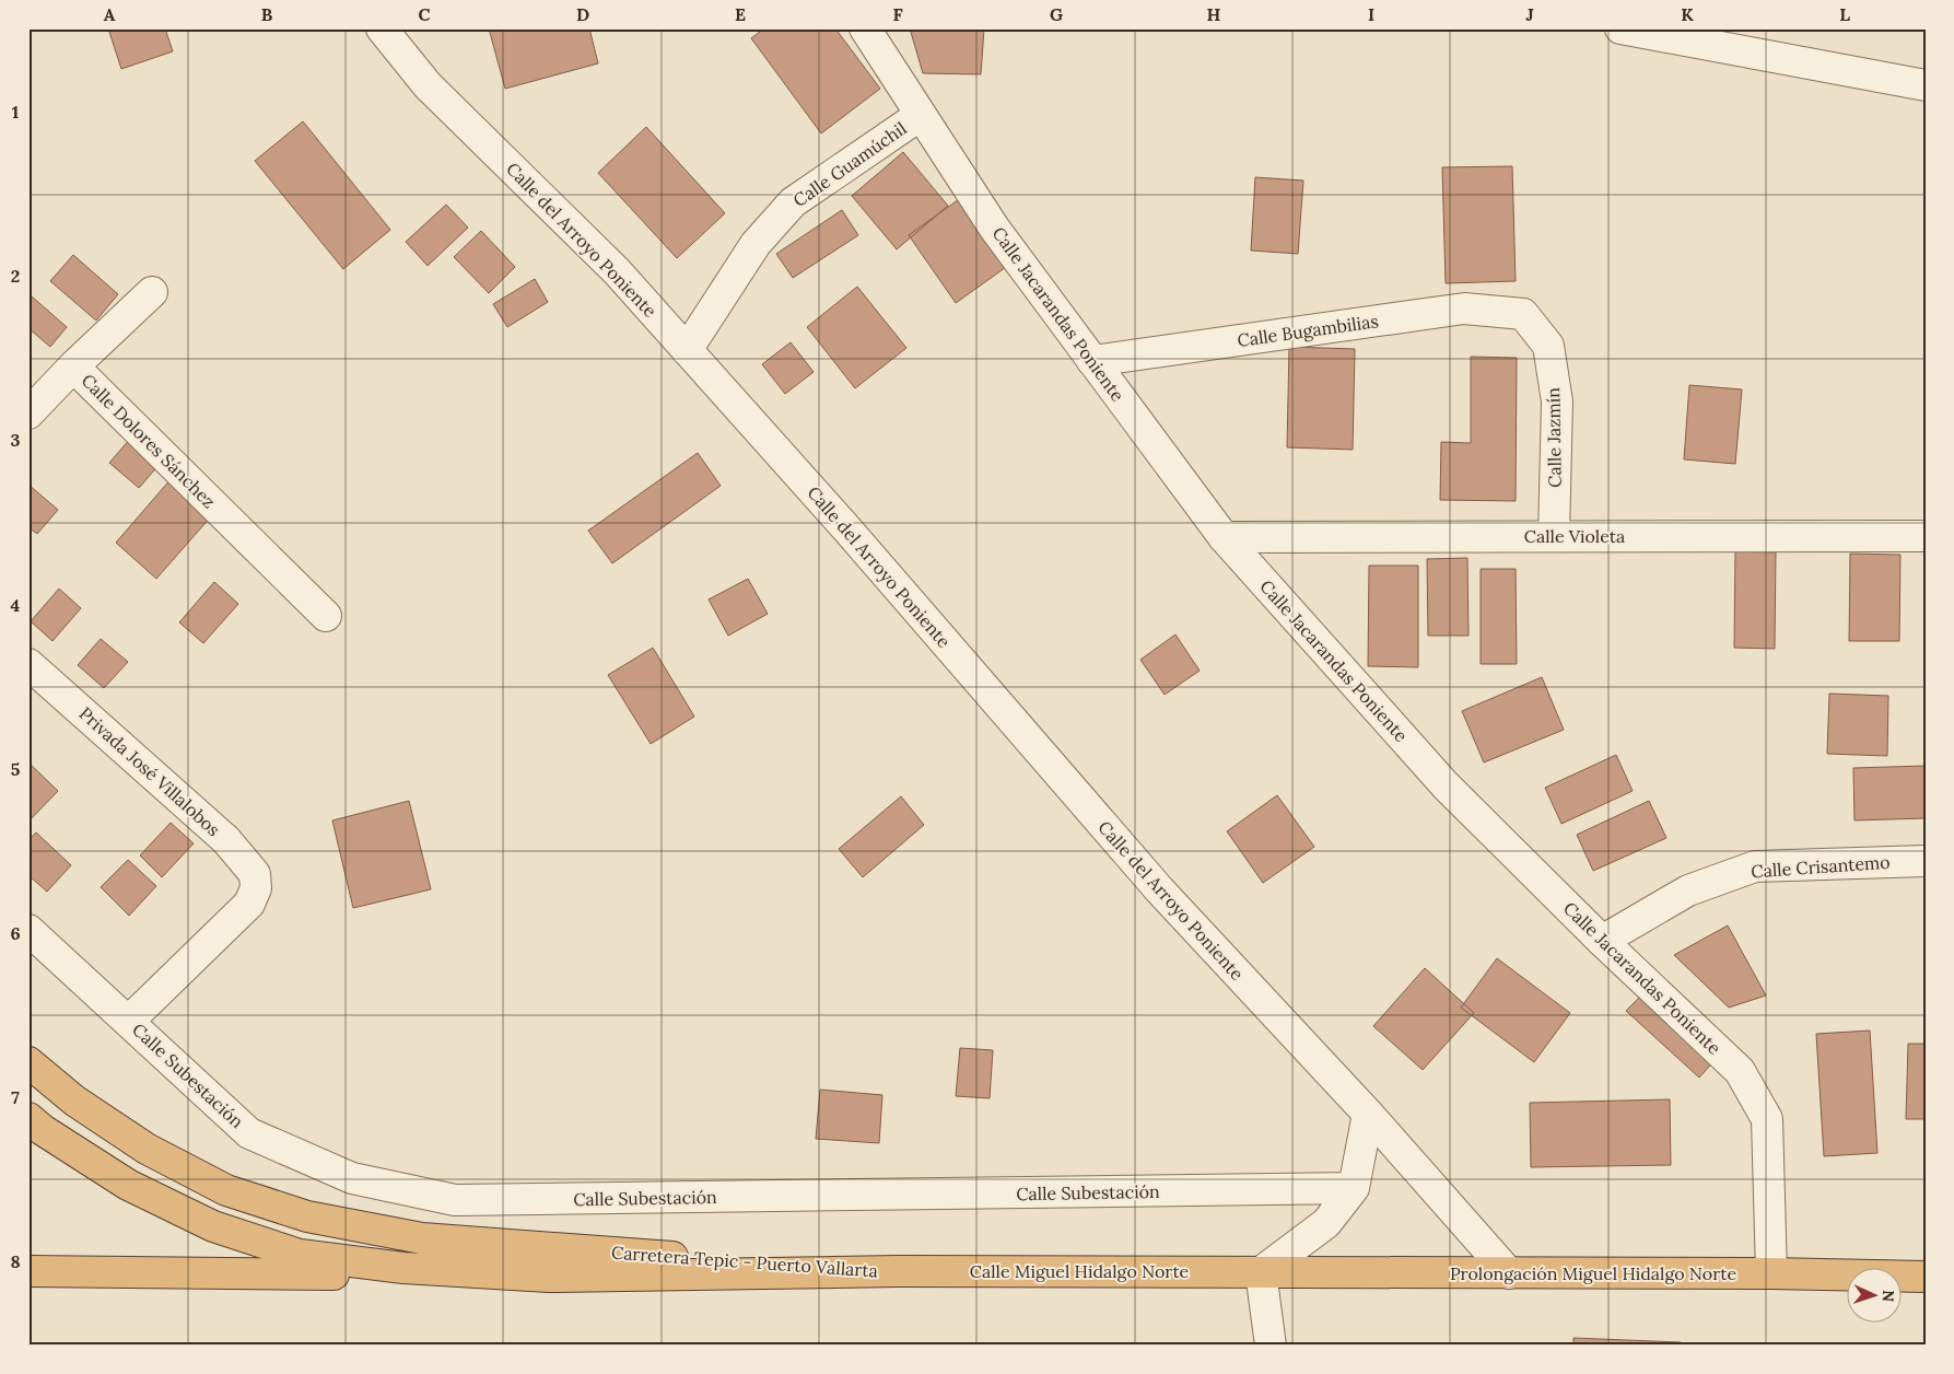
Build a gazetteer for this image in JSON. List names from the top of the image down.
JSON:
{
  "streets": {
    "highway": ["Carretera Tepic - Puerto Vallarta", "Calle Miguel Hidalgo Norte", "Prolongación Miguel Hidalgo Norte"],
    "street": [
      "Calle Guamúchil",
      "Calle del Arroyo Poniente",
      "Calle Jacarandas Poniente",
      "Calle Bugambilias",
      "Calle Jazmín",
      "Calle Dolores Sánchez",
      "Calle Violeta",
      "Privada José Villalobos",
      "Calle Crisantemo",
      "Calle Subestación"
    ]
  },
  "crossings": [
    ["Calle Guamúchil", "Calle del Arroyo Poniente"],
    ["Calle Guamúchil", "Calle Jacarandas Poniente"],
    ["Calle del Arroyo Poniente", "Prolongación Miguel Hidalgo Norte"],
    ["Calle Jacarandas Poniente", "Calle Bugambilias"],
    ["Calle Jacarandas Poniente", "Calle Violeta"],
    ["Calle Jacarandas Poniente", "Calle Crisantemo"],
    ["Calle Jacarandas Poniente", "Prolongación Miguel Hidalgo Norte"],
    ["Calle Bugambilias", "Calle Jazmín"],
    ["Calle Jazmín", "Calle Violeta"],
    ["Privada José Villalobos", "Calle Subestación"],
    ["Carretera Tepic - Puerto Vallarta", "Calle Miguel Hidalgo Norte"],
    ["Calle Miguel Hidalgo Norte", "Prolongación Miguel Hidalgo Norte"]
  ],
  "north": "right",
  "grid": {
    "columns": [
      "A",
      "B",
      "C",
      "D",
      "E",
      "F",
      "G",
      "H",
      "I",
      "J",
      "K",
      "L"
    ],
    "rows": [
      "1",
      "2",
      "3",
      "4",
      "5",
      "6",
      "7",
      "8"
    ]
  }
}
